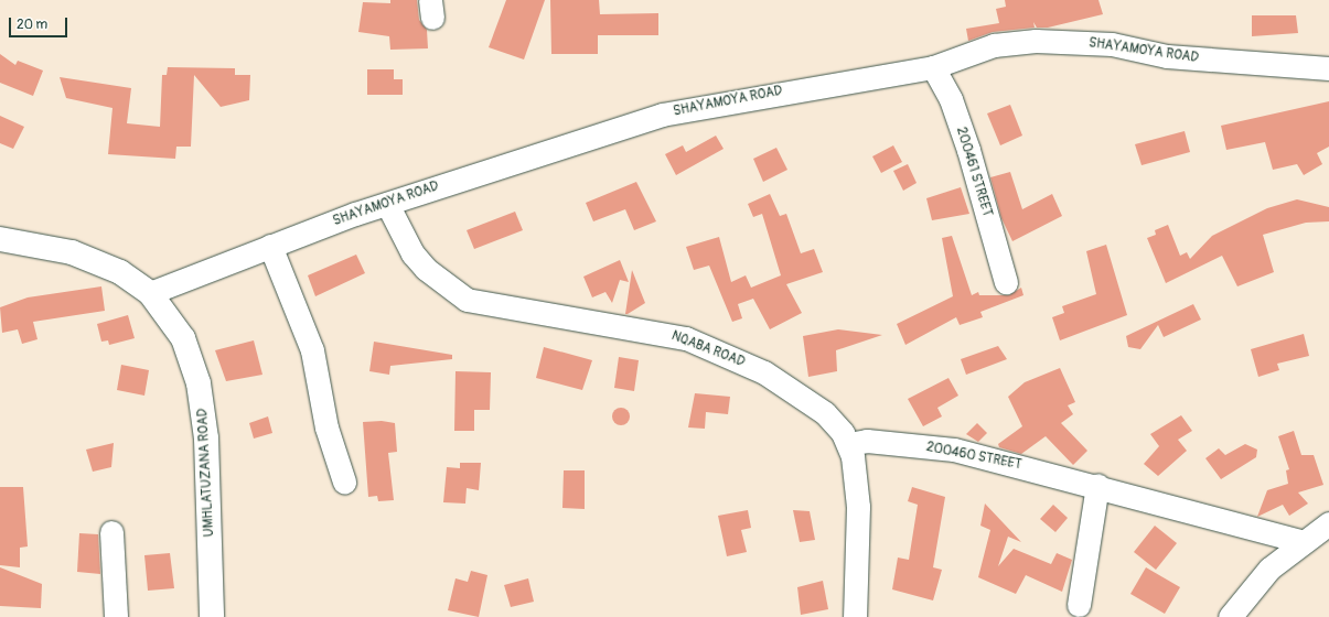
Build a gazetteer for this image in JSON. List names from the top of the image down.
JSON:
{
  "streets": {
    "street": [
      "SHAYAMOYA ROAD",
      "200461 STREET",
      "NQABA ROAD",
      "200460 STREET",
      "UMHLATUZANA ROAD"
    ]
  },
  "crossings": [
    ["SHAYAMOYA ROAD", "200461 STREET"],
    ["SHAYAMOYA ROAD", "NQABA ROAD"],
    ["SHAYAMOYA ROAD", "UMHLATUZANA ROAD"],
    ["NQABA ROAD", "200460 STREET"]
  ],
  "scale_bar": "20 m"
}
